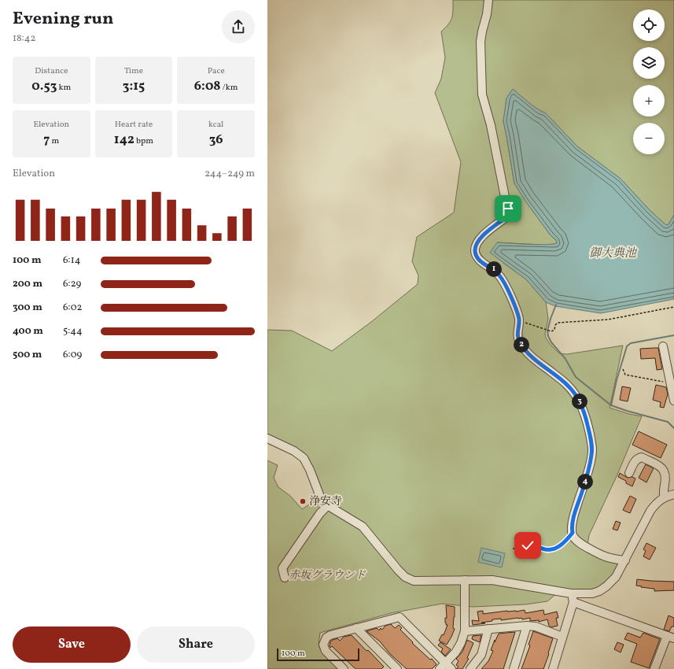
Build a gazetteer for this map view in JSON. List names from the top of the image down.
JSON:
{
  "water": ["御大典池"],
  "parks": ["赤坂グラウンド"],
  "places": ["浄安寺"],
  "scale_bar": "100 m",
  "page": {
    "heading": ["Evening run", "18:42"],
    "map_buttons": ["+", "−"],
    "stats": [
      ["Distance", "0.53 km"],
      ["Time", "3:15"],
      ["Pace", "6:08 /km"],
      ["Elevation", "7 m"],
      ["Heart rate", "142 bpm"],
      ["kcal", "36"]
    ],
    "chart": ["Elevation", "244–249 m"],
    "list": [
      {
        "name": "100 m",
        "note": "6:14"
      },
      {
        "name": "200 m",
        "note": "6:29"
      },
      {
        "name": "300 m",
        "note": "6:02"
      },
      {
        "name": "400 m",
        "note": "5:44"
      },
      {
        "name": "500 m",
        "note": "6:09"
      }
    ],
    "pins": [
      "1",
      "2",
      "3",
      "4"
    ],
    "buttons": ["Save", "Share"],
    "scale": "100 m"
  }
}
